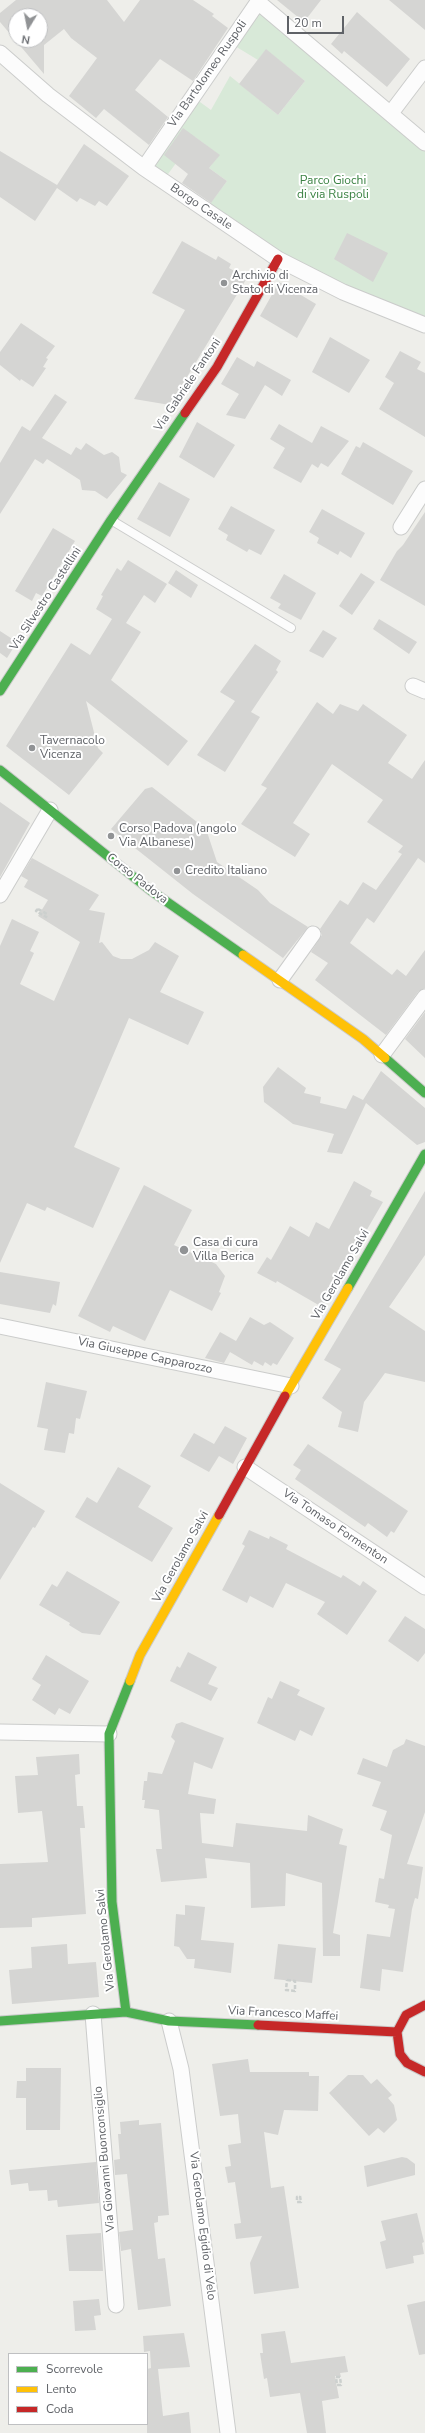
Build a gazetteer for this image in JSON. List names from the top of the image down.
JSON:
{
  "streets": {
    "street": [
      "Via Bartolomeo Ruspoli",
      "Borgo Casale",
      "Via Gabriele Fantoni",
      "Via Silvestro Castellini",
      "Corso Padova",
      "Via Gerolamo Salvi",
      "Via Giuseppe Capparozzo",
      "Via Tomaso Formenton",
      "Via Francesco Maffei",
      "Via Giovanni Buonconsiglio",
      "Via Gerolamo Egidio di Velo"
    ]
  },
  "crossings": [
    ["Via Bartolomeo Ruspoli", "Borgo Casale"],
    ["Borgo Casale", "Via Gabriele Fantoni"],
    ["Via Gabriele Fantoni", "Via Silvestro Castellini"],
    ["Via Gerolamo Salvi", "Via Giuseppe Capparozzo"],
    ["Via Gerolamo Salvi", "Via Tomaso Formenton"],
    ["Via Gerolamo Salvi", "Via Francesco Maffei"],
    ["Via Francesco Maffei", "Via Giovanni Buonconsiglio"],
    ["Via Francesco Maffei", "Via Gerolamo Egidio di Velo"]
  ],
  "parks": ["Parco Giochi di via Ruspoli"],
  "places": [
    "Archivio di Stato di Vicenza",
    "Tavernacolo Vicenza",
    "Corso Padova (angolo Via Albanese)",
    "Credito Italiano",
    "Casa di cura Villa Berica"
  ],
  "legend": ["Scorrevole", "Lento", "Coda"],
  "scale_bar": "20 m",
  "north": "bottom"
}
